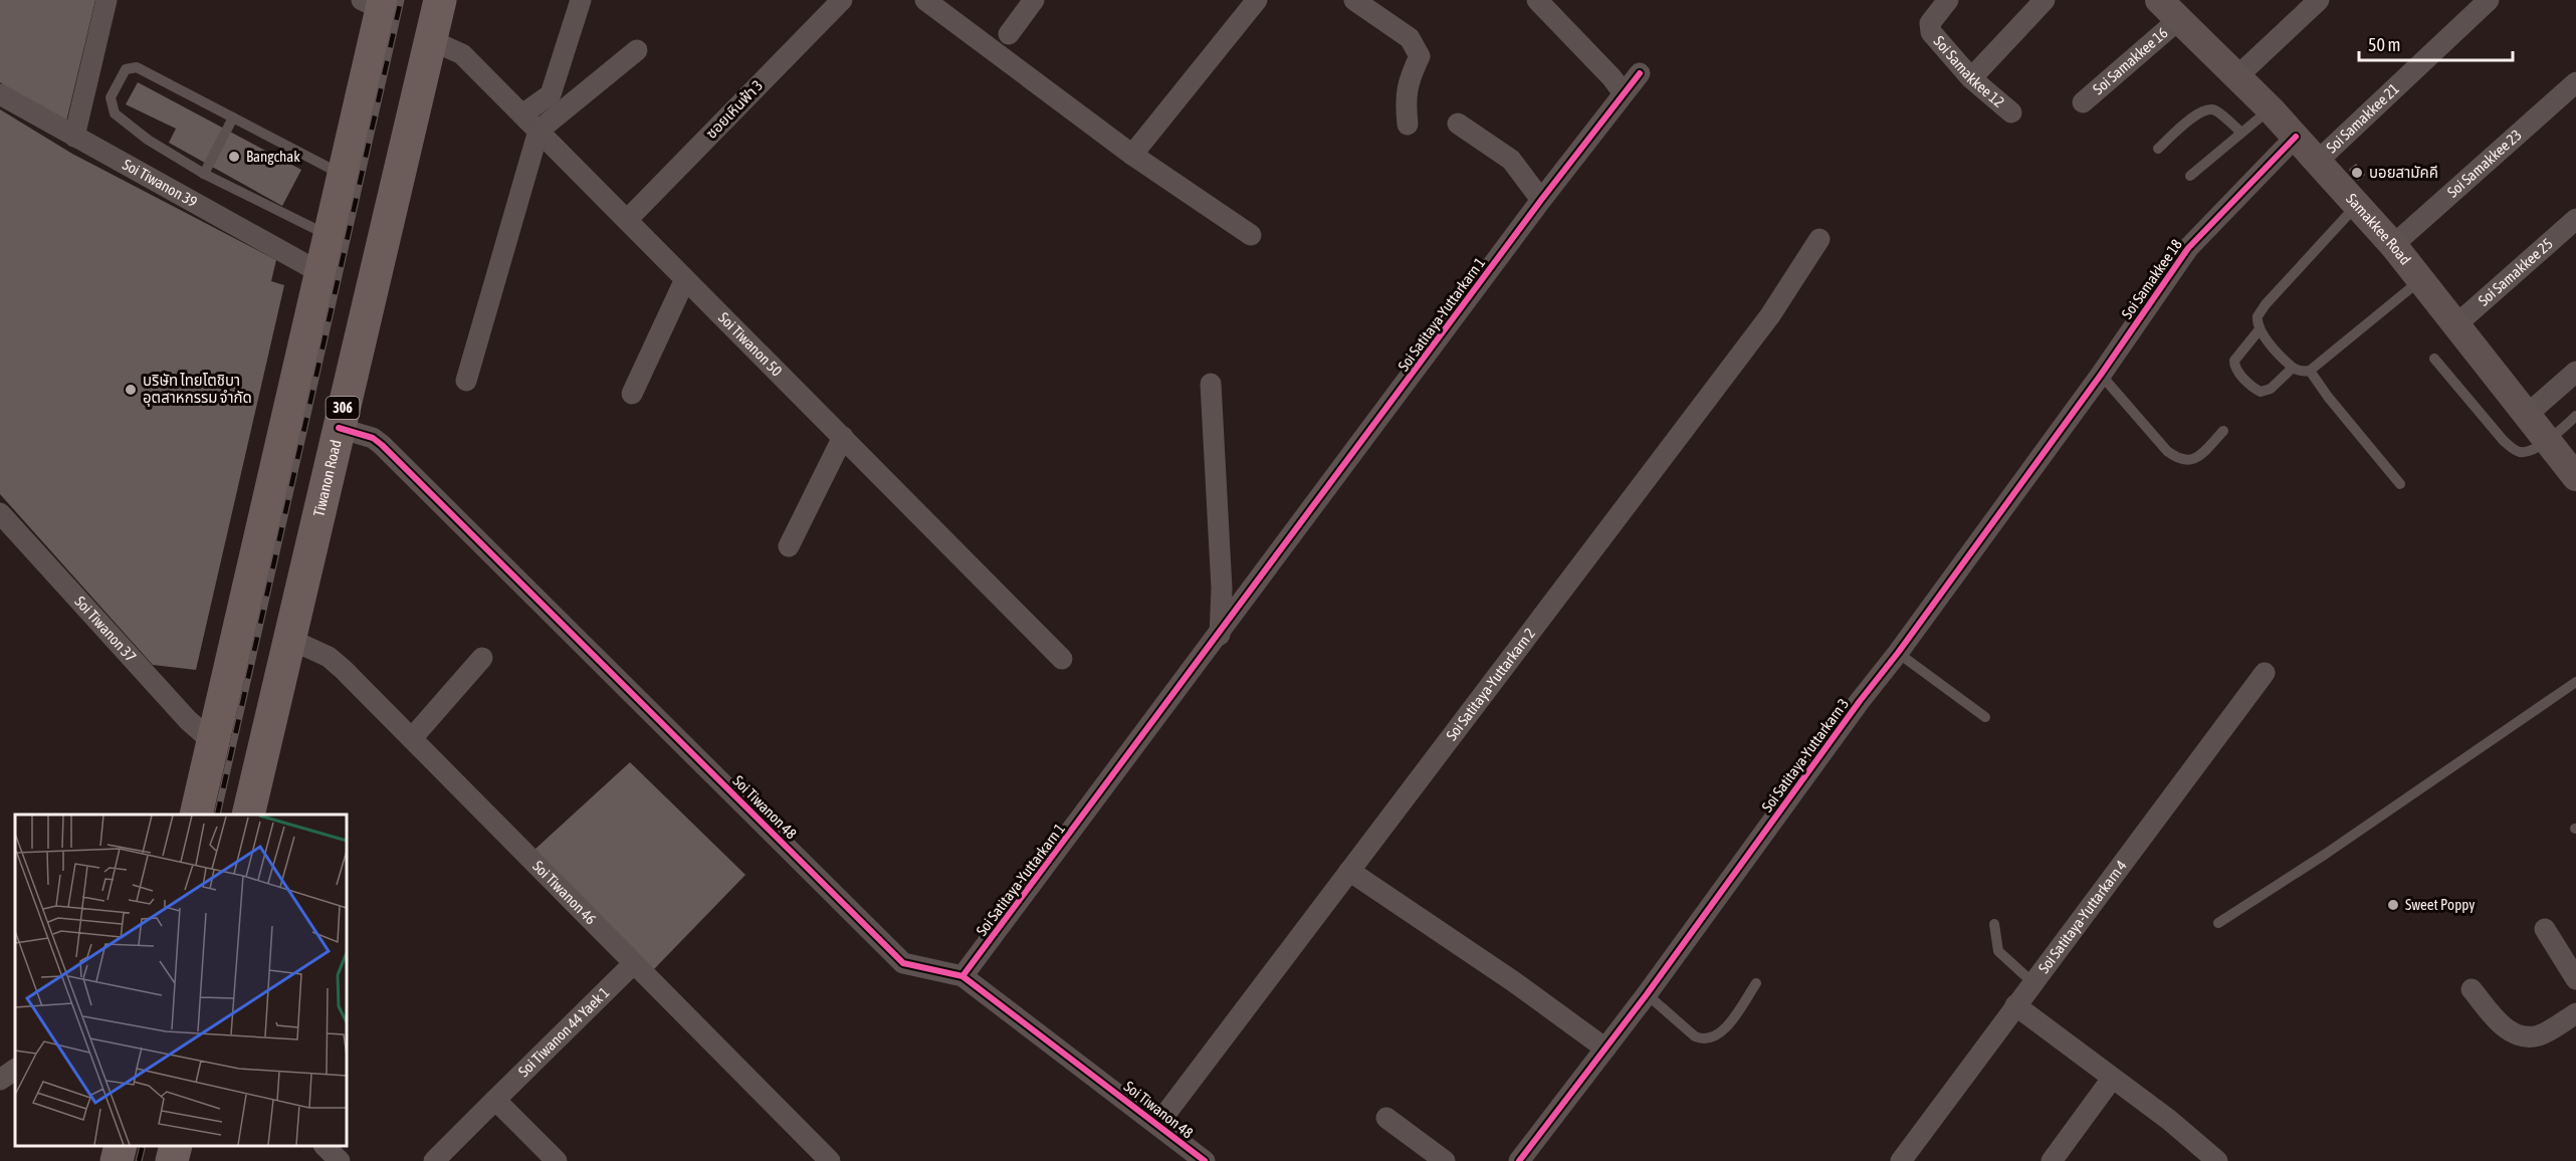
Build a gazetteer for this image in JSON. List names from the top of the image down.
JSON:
{
  "streets": {
    "main road": ["Samakkee Road", "306", "Tiwanon Road"],
    "street": [
      "Soi Samakkee 16",
      "Soi Samakkee 12",
      "ซอยเหินฟ้า 3",
      "Soi Samakkee 21",
      "Soi Samakkee 23",
      "Soi Tiwanon 39",
      "Soi Samakkee 25",
      "Soi Samakkee 18",
      "Soi Satitaya-Yuttarkarn 1",
      "Soi Tiwanon 50",
      "Soi Tiwanon 37",
      "Soi Satitaya-Yuttarkarn 2",
      "Soi Satitaya-Yuttarkarn 3",
      "Soi Tiwanon 48",
      "Soi Tiwanon 46",
      "Soi Satitaya-Yuttarkarn 4",
      "Soi Tiwanon 44 Yaek 1"
    ]
  },
  "crossings": [
    ["Soi Samakkee 16", "Samakkee Road"],
    ["ซอยเหินฟ้า 3", "Soi Tiwanon 50"],
    ["Soi Samakkee 21", "Samakkee Road"],
    ["Soi Samakkee 23", "Samakkee Road"],
    ["Samakkee Road", "Soi Samakkee 25"],
    ["Samakkee Road", "Soi Samakkee 18"],
    ["Soi Samakkee 18", "Soi Satitaya-Yuttarkarn 3"],
    ["Soi Satitaya-Yuttarkarn 1", "Soi Tiwanon 48"],
    ["Soi Tiwanon 50", "Tiwanon Road"],
    ["Tiwanon Road", "Soi Tiwanon 48"],
    ["Tiwanon Road", "Soi Tiwanon 46"],
    ["Soi Satitaya-Yuttarkarn 2", "Soi Tiwanon 48"],
    ["Soi Tiwanon 46", "Soi Tiwanon 44 Yaek 1"]
  ],
  "places": [
    "Bangchak",
    "บอยสามัคคี",
    "บริษัท ไทยโตชิบา อุตสาหกรรม จำกัด",
    "Sweet Poppy"
  ],
  "scale_bar": "50 m"
}
